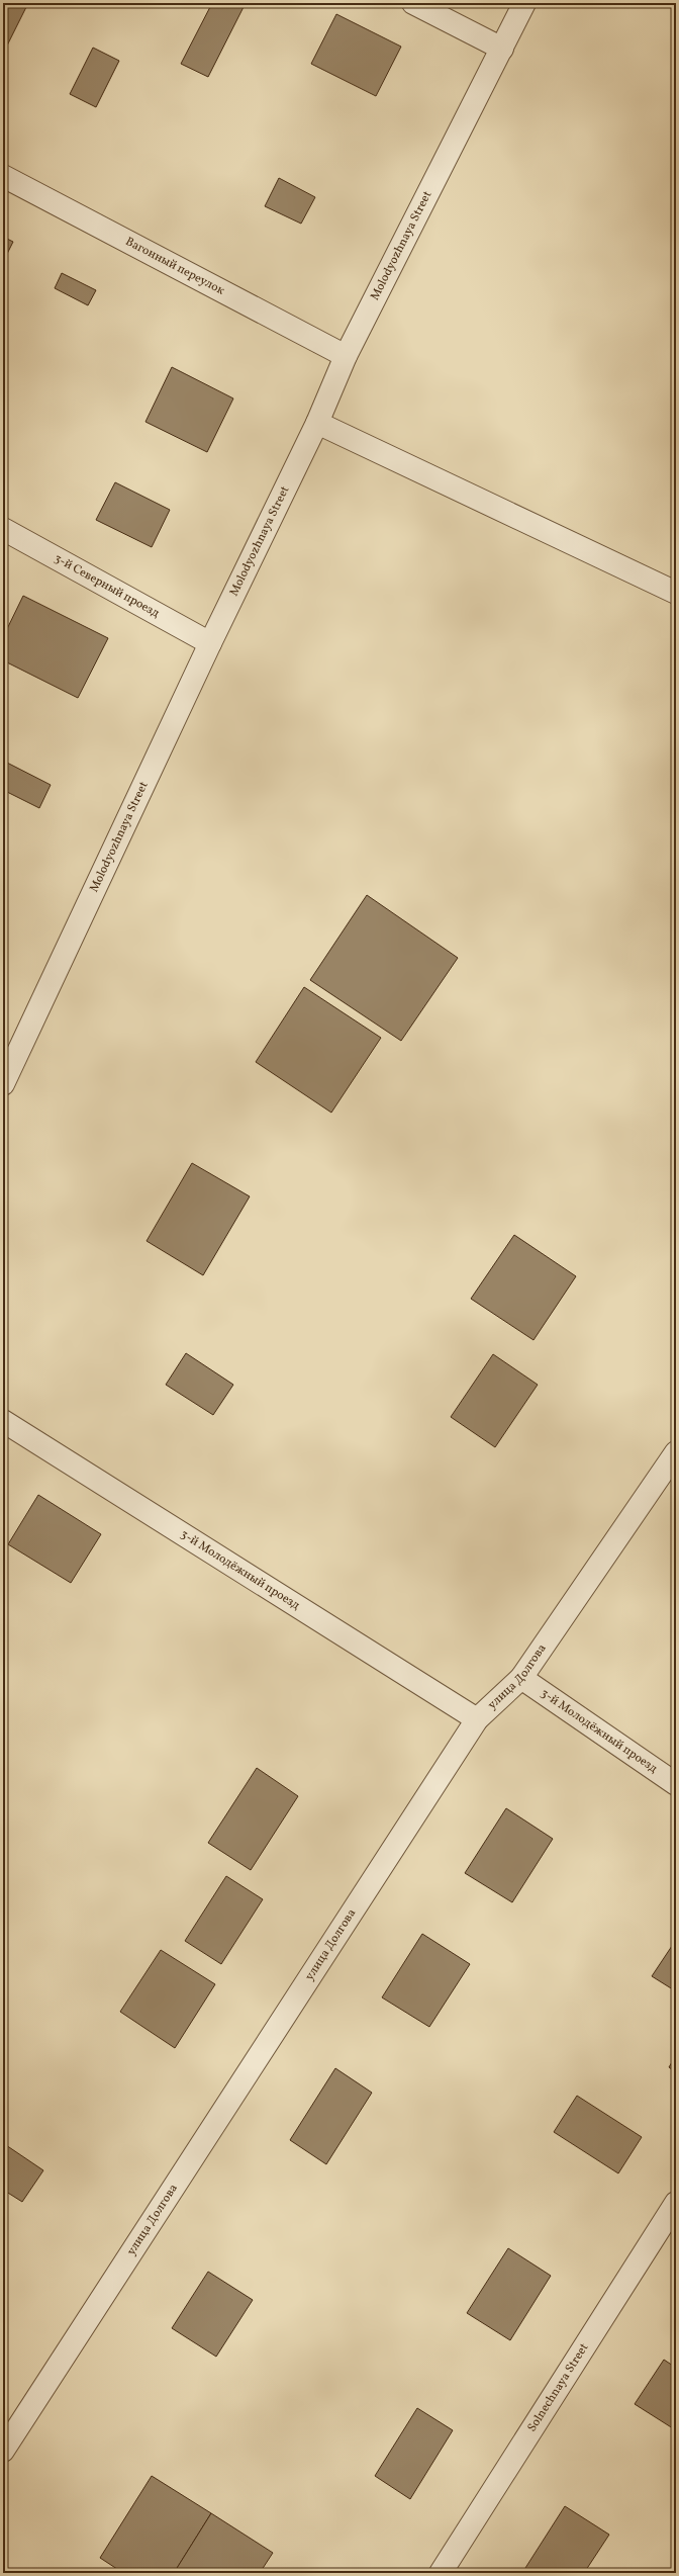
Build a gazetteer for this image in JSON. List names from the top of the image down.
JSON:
{
  "streets": {
    "street": [
      "Molodyozhnaya Street",
      "Вагонный переулок",
      "3-й Северный проезд",
      "3-й Молодёжный проезд",
      "улица Долгова",
      "Solnechnaya Street"
    ]
  },
  "crossings": [
    ["Molodyozhnaya Street", "Вагонный переулок"],
    ["Molodyozhnaya Street", "3-й Северный проезд"],
    ["3-й Молодёжный проезд", "улица Долгова"]
  ]
}
